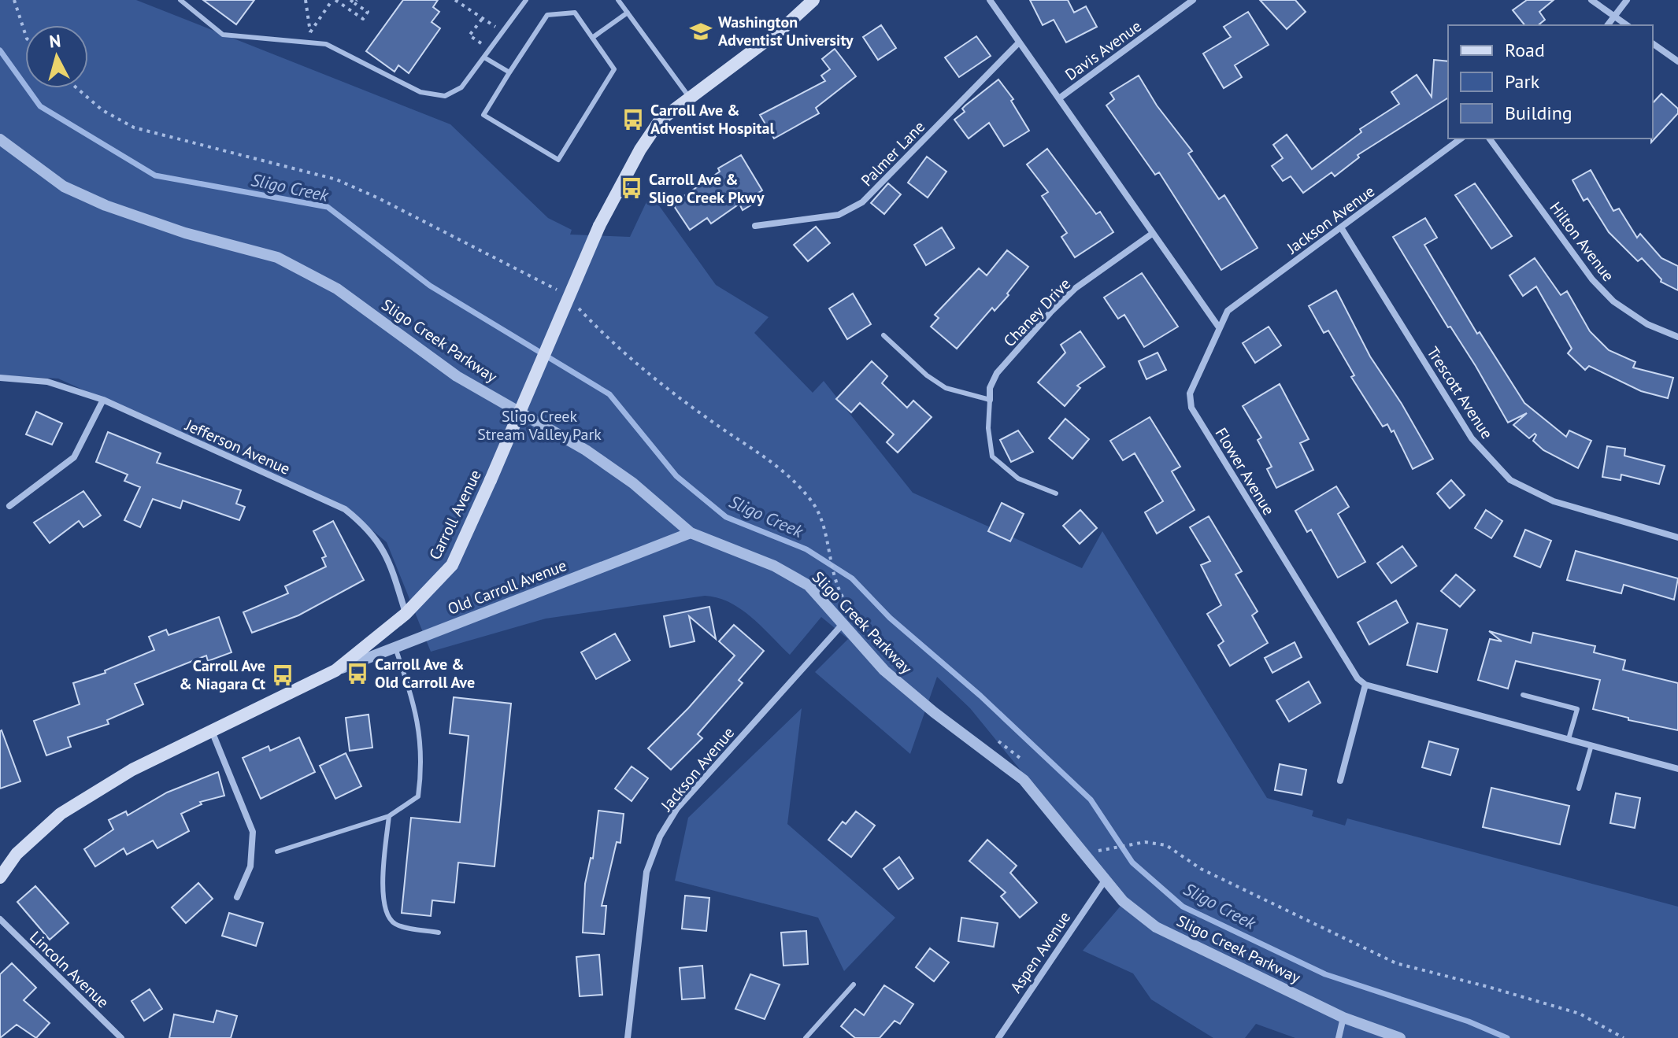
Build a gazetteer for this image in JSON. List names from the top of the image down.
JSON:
{
  "streets": {
    "main road": ["Carroll Avenue"],
    "street": [
      "Davis Avenue",
      "Palmer Lane",
      "Jackson Avenue",
      "Hilton Avenue",
      "Chaney Drive",
      "Sligo Creek Parkway",
      "Trescott Avenue",
      "Jefferson Avenue",
      "Flower Avenue",
      "Old Carroll Avenue",
      "Aspen Avenue",
      "Lincoln Avenue"
    ]
  },
  "crossings": [
    ["Jackson Avenue", "Sligo Creek Parkway"],
    ["Jackson Avenue", "Trescott Avenue"],
    ["Jackson Avenue", "Flower Avenue"],
    ["Sligo Creek Parkway", "Old Carroll Avenue"],
    ["Sligo Creek Parkway", "Aspen Avenue"],
    ["Jefferson Avenue", "Carroll Avenue"],
    ["Carroll Avenue", "Old Carroll Avenue"]
  ],
  "water": ["Sligo Creek"],
  "parks": ["Sligo Creek Stream Valley Park"],
  "places": {
    "school or university": ["Washington Adventist University"],
    "bus stop": [
      "Carroll Ave & Adventist Hospital",
      "Carroll Ave & Sligo Creek Pkwy",
      "Carroll Ave & Old Carroll Ave",
      "Carroll Ave & Niagara Ct"
    ]
  },
  "legend": ["Road", "Park", "Building"],
  "north": "top"
}
